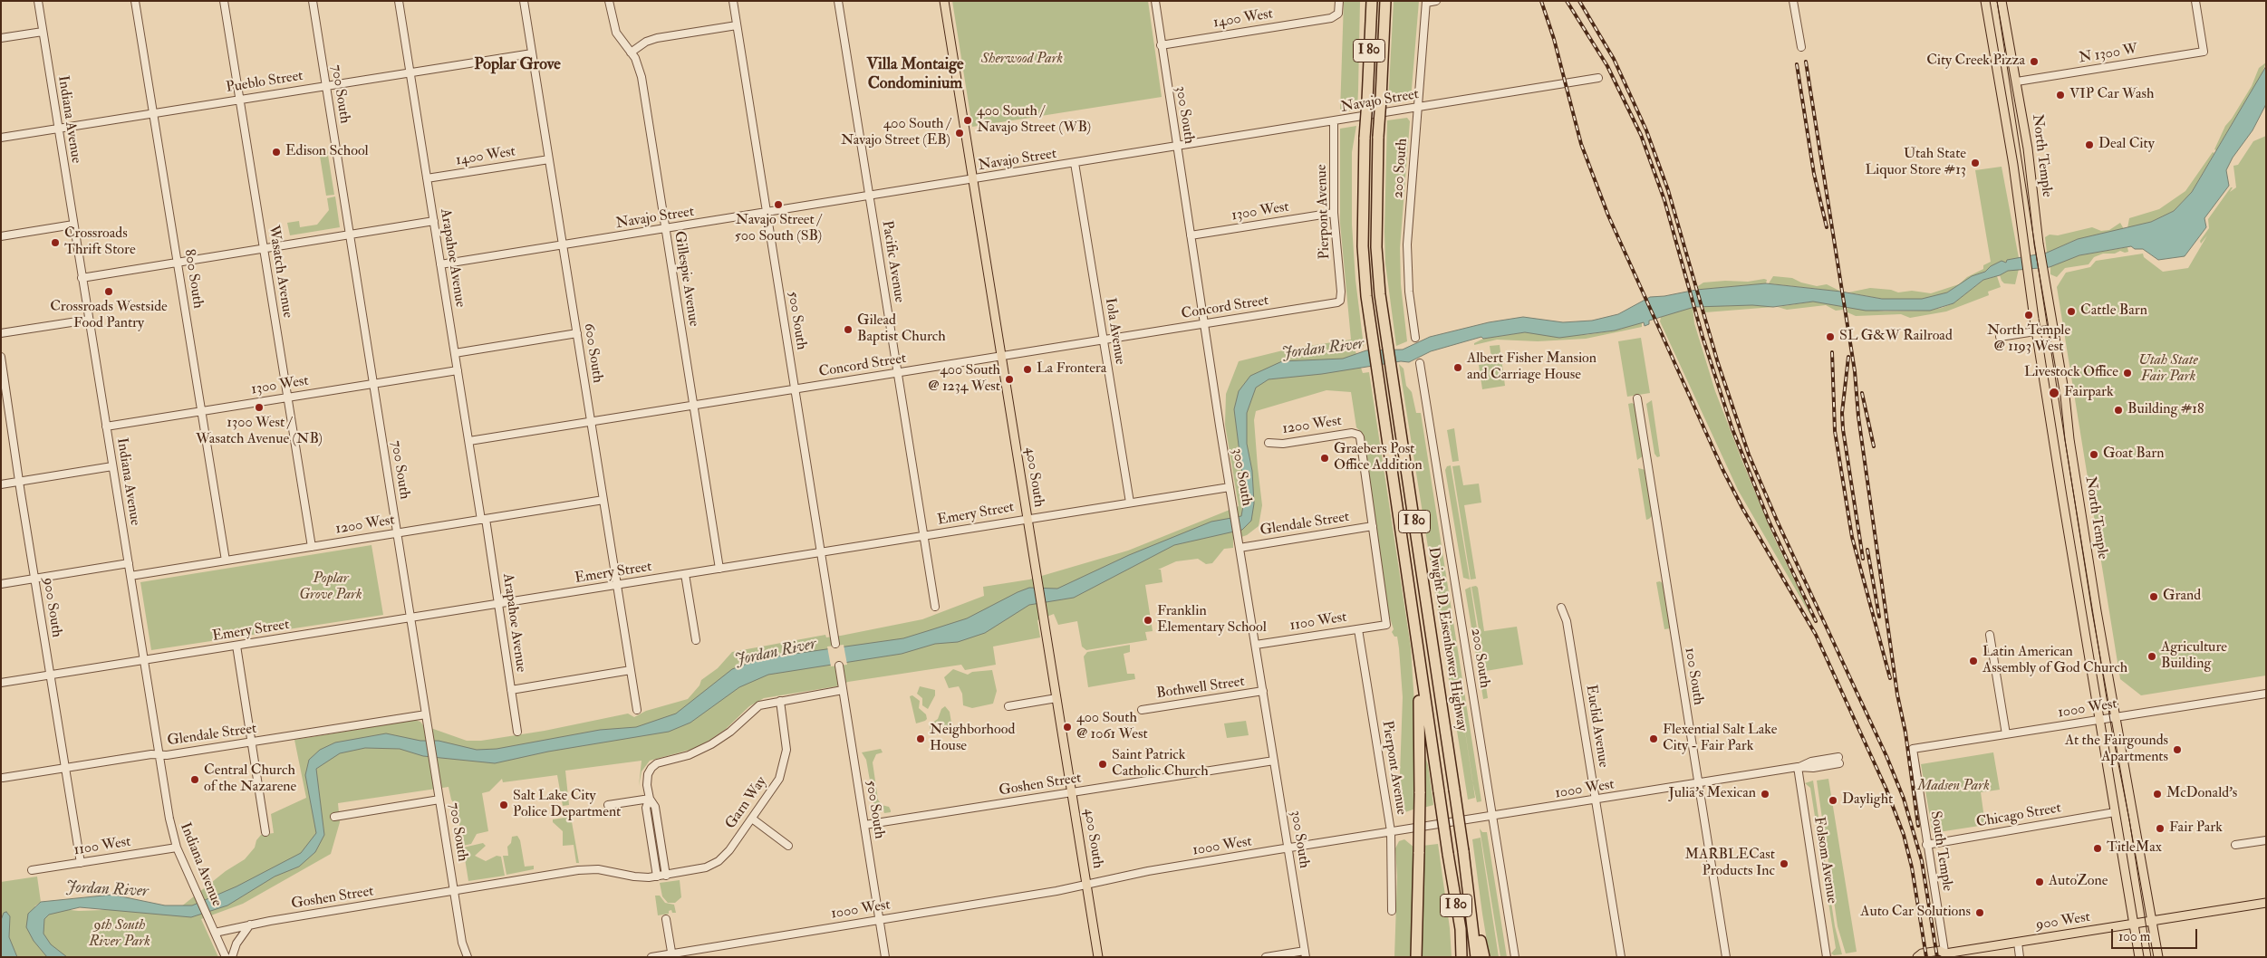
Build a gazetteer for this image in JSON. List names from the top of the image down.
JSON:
{
  "streets": {
    "highway": ["I 80", "Dwight D. Eisenhower Highway"],
    "main road": ["North Temple", "400 South", "900 West"],
    "street": [
      "1400 West",
      "N 1300 W",
      "Pueblo Street",
      "700 South",
      "Navajo Street",
      "300 South",
      "Indiana Avenue",
      "200 South",
      "1300 West",
      "Pierpont Avenue",
      "Arapahoe Avenue",
      "Pacific Avenue",
      "Wasatch Avenue",
      "800 South",
      "Gillespie Avenue",
      "Concord Street",
      "500 South",
      "Iola Avenue",
      "600 South",
      "1200 West",
      "Emery Street",
      "Glendale Street",
      "900 South",
      "1100 West",
      "100 South",
      "Bothwell Street",
      "1000 West",
      "Euclid Avenue",
      "Goshen Street",
      "Garn Way",
      "Chicago Street",
      "South Temple",
      "Folsom Avenue"
    ]
  },
  "crossings": [
    ["1400 West", "300 South"],
    ["1400 West", "Arapahoe Avenue"],
    ["1400 West", "600 South"],
    ["N 1300 W", "North Temple"],
    ["Pueblo Street", "700 South"],
    ["Pueblo Street", "Indiana Avenue"],
    ["Pueblo Street", "Arapahoe Avenue"],
    ["Pueblo Street", "Wasatch Avenue"],
    ["Pueblo Street", "800 South"],
    ["Pueblo Street", "600 South"],
    ["700 South", "1300 West"],
    ["700 South", "1200 West"],
    ["700 South", "Emery Street"],
    ["700 South", "Glendale Street"],
    ["700 South", "Goshen Street"],
    ["Navajo Street", "300 South"],
    ["Navajo Street", "200 South"],
    ["Navajo Street", "Pierpont Avenue"],
    ["Navajo Street", "Arapahoe Avenue"],
    ["Navajo Street", "Pacific Avenue"],
    ["Navajo Street", "Gillespie Avenue"],
    ["Navajo Street", "500 South"],
    ["Navajo Street", "Iola Avenue"],
    ["Navajo Street", "600 South"],
    ["Navajo Street", "400 South"],
    ["300 South", "1300 West"],
    ["300 South", "Concord Street"],
    ["300 South", "Emery Street"],
    ["300 South", "Glendale Street"],
    ["300 South", "1100 West"],
    ["300 South", "Bothwell Street"],
    ["300 South", "1000 West"],
    ["300 South", "Goshen Street"],
    ["Indiana Avenue", "1300 West"],
    ["Indiana Avenue", "1200 West"],
    ["Indiana Avenue", "Emery Street"],
    ["Indiana Avenue", "Glendale Street"],
    ["Indiana Avenue", "1100 West"],
    ["Indiana Avenue", "Goshen Street"],
    ["North Temple", "1000 West"],
    ["North Temple", "Chicago Street"],
    ["North Temple", "900 West"],
    ["200 South", "1000 West"],
    ["1300 West", "Pierpont Avenue"],
    ["1300 West", "Arapahoe Avenue"],
    ["1300 West", "Wasatch Avenue"],
    ["1300 West", "800 South"],
    ["Pierpont Avenue", "Concord Street"],
    ["Pierpont Avenue", "1100 West"],
    ["Pierpont Avenue", "1000 West"],
    ["Arapahoe Avenue", "Concord Street"],
    ["Arapahoe Avenue", "1200 West"],
    ["Arapahoe Avenue", "Emery Street"],
    ["Pacific Avenue", "Concord Street"],
    ["Pacific Avenue", "Emery Street"],
    ["Wasatch Avenue", "1200 West"],
    ["800 South", "1200 West"],
    ["Gillespie Avenue", "Concord Street"],
    ["Gillespie Avenue", "Emery Street"],
    ["Concord Street", "500 South"],
    ["Concord Street", "Iola Avenue"],
    ["Concord Street", "600 South"],
    ["Concord Street", "400 South"],
    ["500 South", "Emery Street"],
    ["500 South", "1000 West"],
    ["500 South", "Goshen Street"],
    ["Iola Avenue", "Emery Street"],
    ["600 South", "1200 West"],
    ["600 South", "Emery Street"],
    ["1200 West", "Glendale Street"],
    ["1200 West", "1100 West"],
    ["400 South", "Emery Street"],
    ["400 South", "1000 West"],
    ["400 South", "Goshen Street"],
    ["Emery Street", "900 South"],
    ["Glendale Street", "900 South"],
    ["Glendale Street", "1100 West"],
    ["900 South", "1100 West"],
    ["100 South", "1000 West"],
    ["1000 West", "Euclid Avenue"],
    ["1000 West", "South Temple"],
    ["1000 West", "Folsom Avenue"],
    ["Goshen Street", "Garn Way"],
    ["Chicago Street", "South Temple"],
    ["South Temple", "900 West"]
  ],
  "districts": ["Poplar Grove", "Villa Montaige Condominium"],
  "water": ["Jordan River"],
  "parks": [
    "Sherwood Park",
    "Utah State Fair Park",
    "Poplar Grove Park",
    "Madsen Park",
    "9th South River Park"
  ],
  "places": [
    "City Creek Pizza",
    "VIP Car Wash",
    "400 South / Navajo Street (WB)",
    "400 South / Navajo Street (EB)",
    "Deal City",
    "Edison School",
    "Utah State Liquor Store #13",
    "Navajo Street / 500 South (SB)",
    "Crossroads Thrift Store",
    "Crossroads Westside Food Pantry",
    "Cattle Barn",
    "North Temple @ 1193 West",
    "Gilead Baptist Church",
    "SL G&W Railroad",
    "Albert Fisher Mansion and Carriage House",
    "La Frontera",
    "Livestock Office",
    "400 South @ 1234 West",
    "Fairpark",
    "1300 West / Wasatch Avenue (NB)",
    "Building #18",
    "Goat Barn",
    "Graebers Post Office Addition",
    "Grand",
    "Franklin Elementary School",
    "Agriculture Building",
    "Latin American Assembly of God Church",
    "400 South @ 1061 West",
    "Neighborhood House",
    "Flexential Salt Lake City - Fair Park",
    "At the Fairgounds Apartments",
    "Saint Patrick Catholic Church",
    "Central Church of the Nazarene",
    "Julia's Mexican",
    "McDonald's",
    "Daylight",
    "Salt Lake City Police Department",
    "Fair Park",
    "TitleMax",
    "MARBLECast Products Inc",
    "AutoZone",
    "Auto Car Solutions"
  ],
  "scale_bar": "100 m"
}
